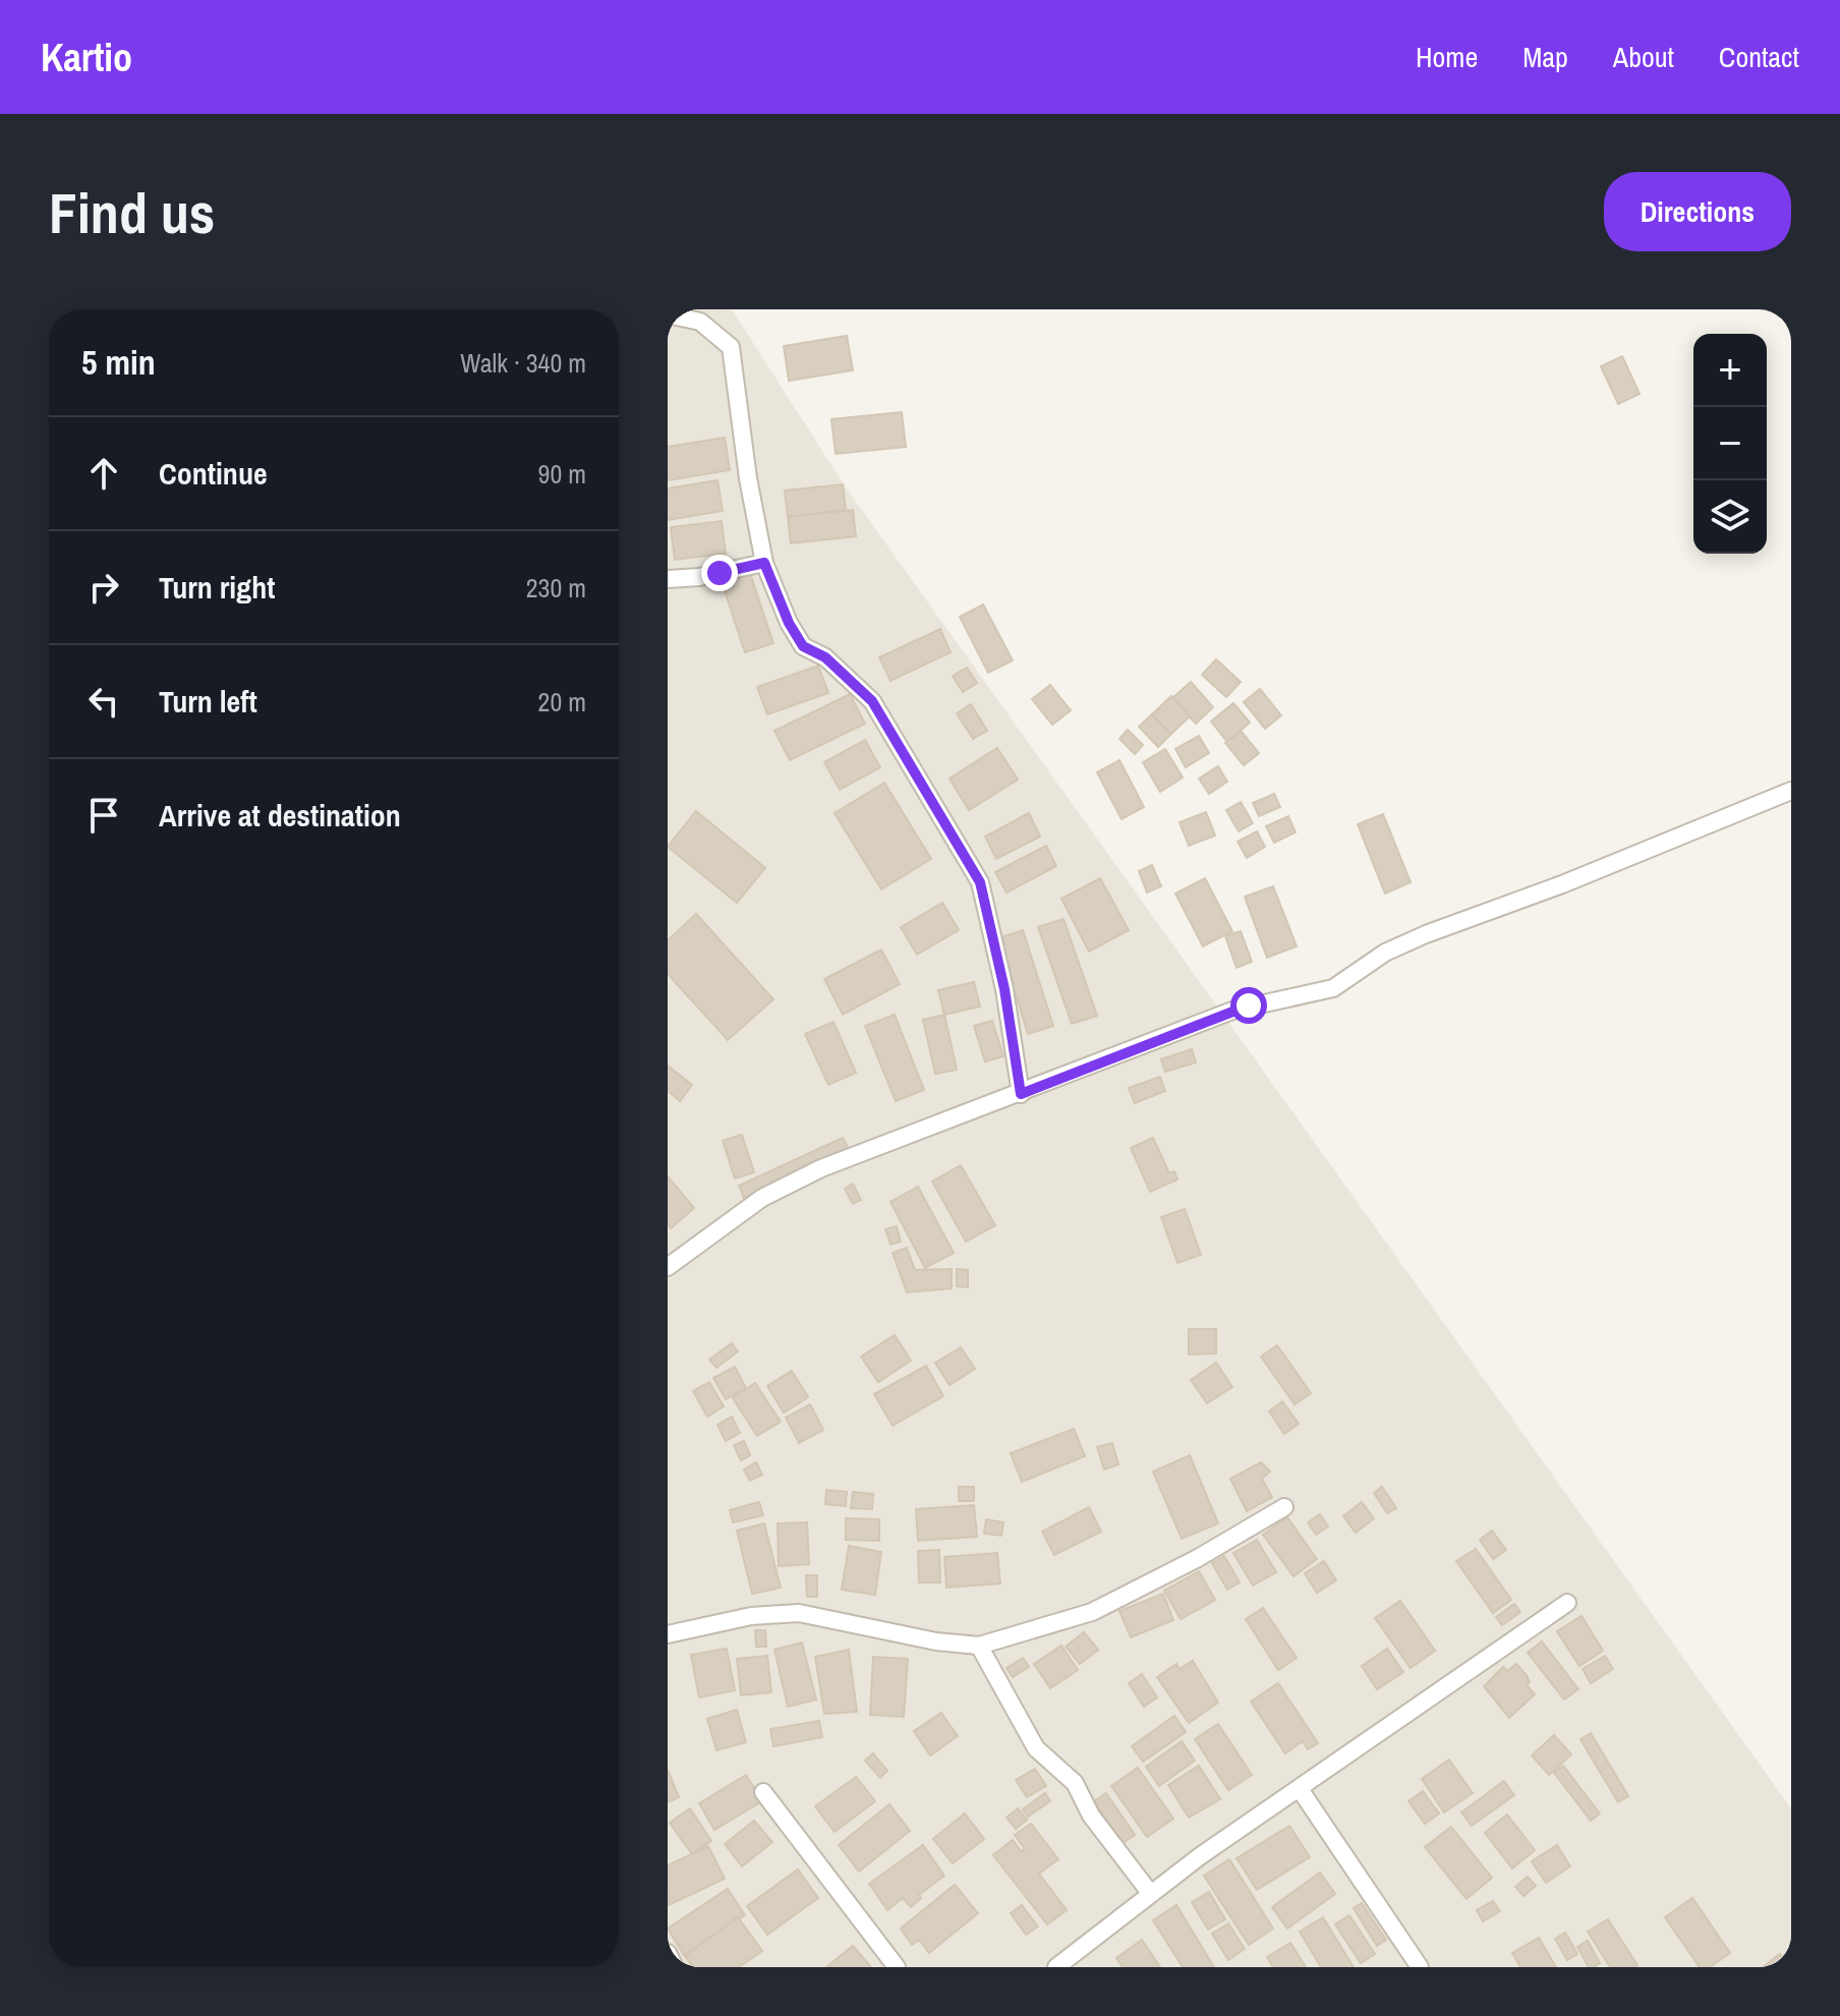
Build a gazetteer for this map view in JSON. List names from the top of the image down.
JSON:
{
  "page": {
    "header": "Kartio",
    "nav": [
      "Home",
      "Map",
      "About",
      "Contact"
    ],
    "buttons": "Directions",
    "title": "Find us",
    "heading": ["5 min", "Walk · 340 m"],
    "map_buttons": ["+", "−"],
    "list": [
      ["Continue", "90 m"],
      ["Turn right", "230 m"],
      ["Turn left", "20 m"],
      "Arrive at destination"
    ]
  }
}
